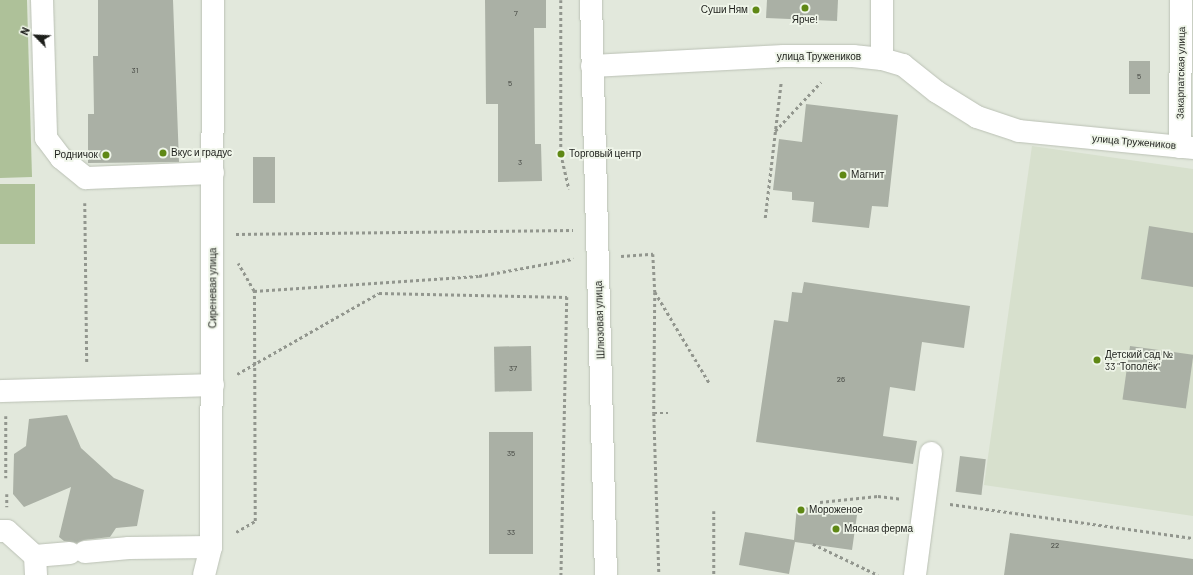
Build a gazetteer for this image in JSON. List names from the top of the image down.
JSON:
{
  "streets": {
    "street": [
      "улица Тружеников",
      "Закарпатская улица",
      "Сиреневая улица",
      "Шлюзовая улица"
    ]
  },
  "crossings": [
    ["улица Тружеников", "Закарпатская улица"],
    ["улица Тружеников", "Шлюзовая улица"]
  ],
  "places": [
    "Ярче!",
    "Суши Ням",
    "Вкус и градус",
    "Торговый центр",
    "Родничок",
    "Магнит",
    "Детский сад № 33 \"Тополёк\"",
    "Мороженое",
    "Мясная ферма"
  ],
  "house_numbers": [
    "7",
    "31",
    "5",
    "5",
    "3",
    "37",
    "26",
    "35",
    "33",
    "22"
  ],
  "north": "top left"
}
